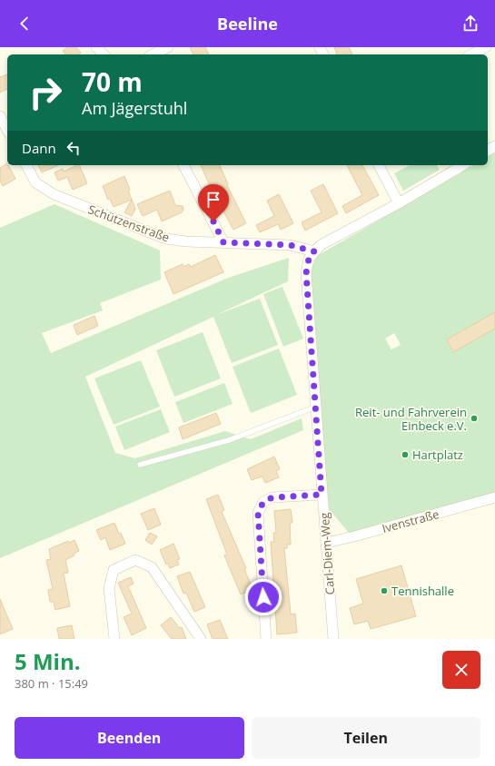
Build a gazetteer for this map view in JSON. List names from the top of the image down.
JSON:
{
  "streets": {
    "street": ["Schützenstraße", "Ivenstraße", "Carl-Diem-Weg"]
  },
  "crossings": [
    ["Schützenstraße", "Carl-Diem-Weg"],
    ["Ivenstraße", "Carl-Diem-Weg"]
  ],
  "places": ["Reit- und Fahrverein Einbeck e.V.", "Hartplatz", "Tennishalle"],
  "page": {
    "header": "Beeline",
    "turn": ["70 m", "Am Jägerstuhl"],
    "then": "Dann",
    "heading": ["5 Min.", "380 m · 15:49"],
    "buttons": ["Beenden", "Teilen"]
  }
}
